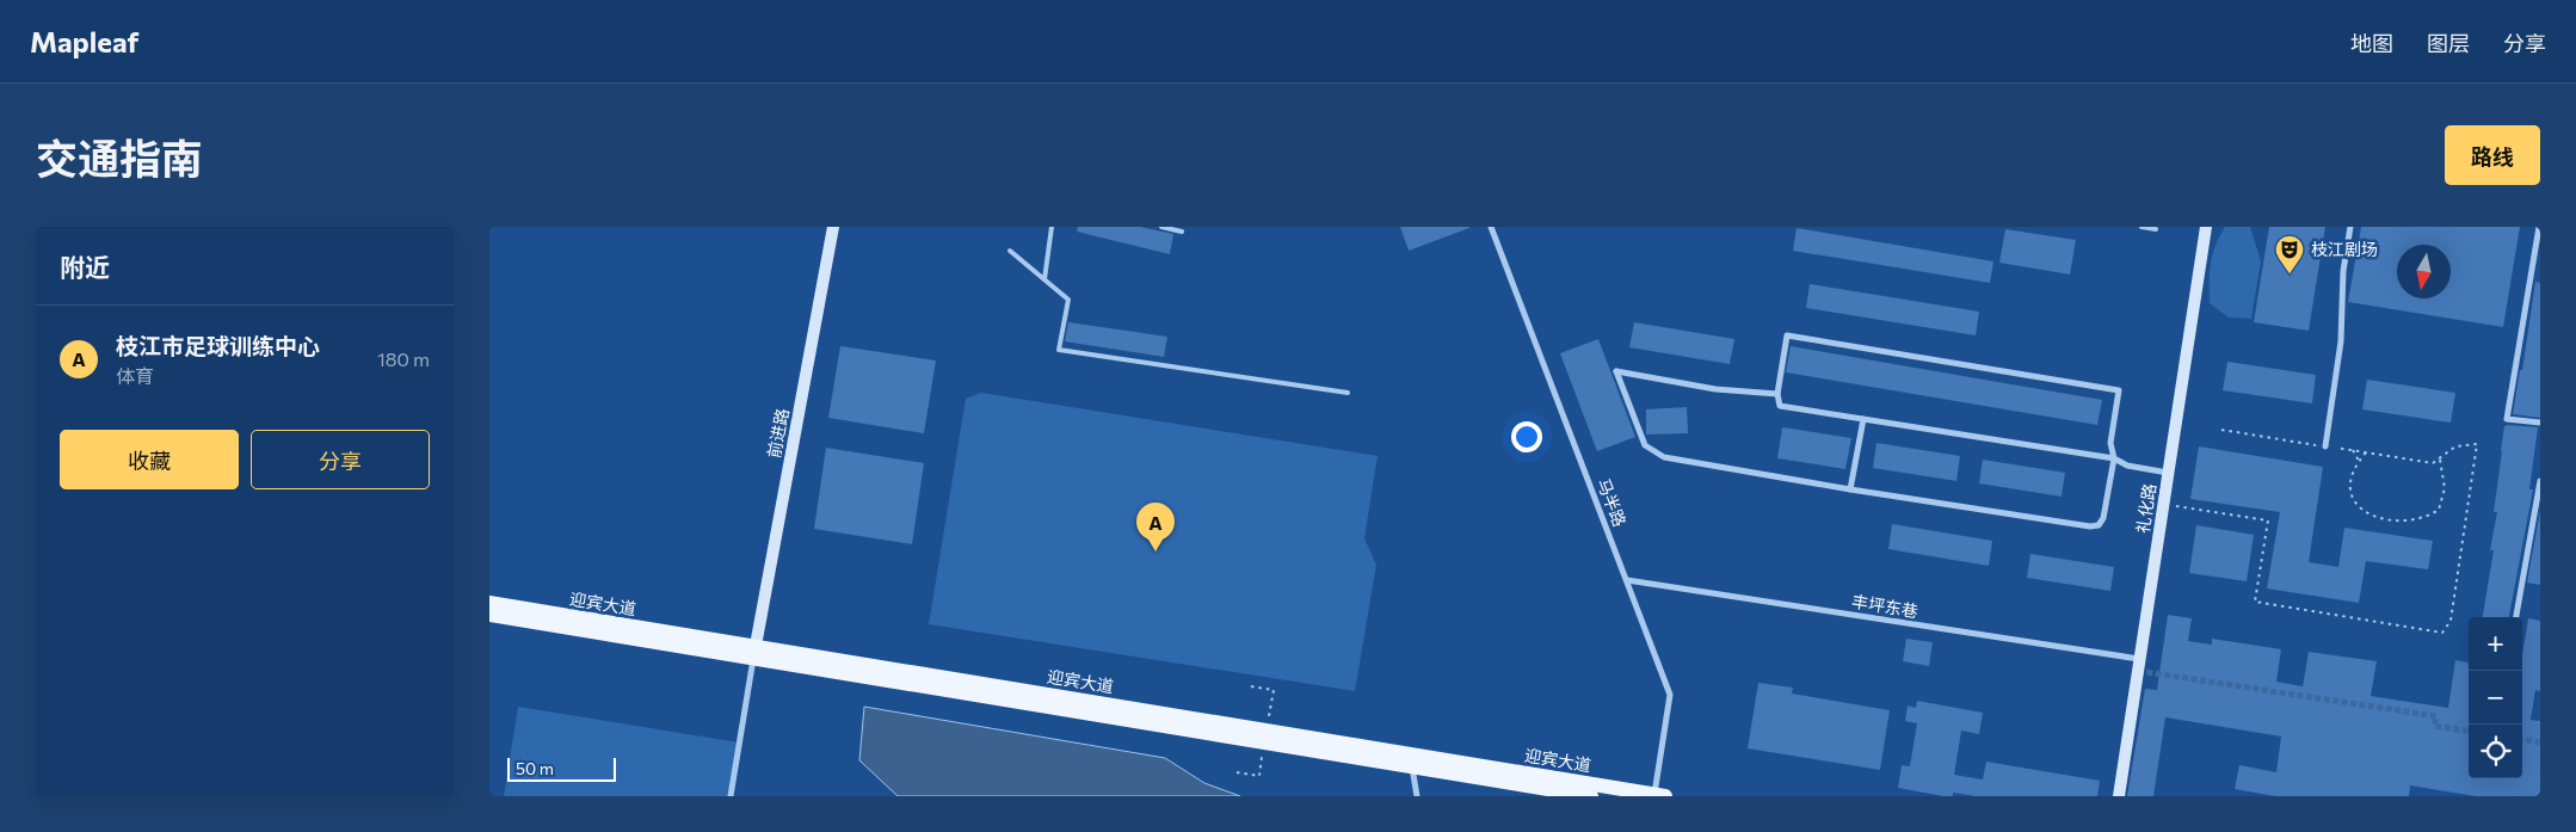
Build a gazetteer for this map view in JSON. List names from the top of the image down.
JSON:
{
  "streets": {
    "main road": ["迎宾大道"],
    "street": [
      "前进路",
      "马半路",
      "礼化路",
      "丰坪东巷"
    ]
  },
  "crossings": [
    ["前进路", "迎宾大道"],
    ["马半路", "迎宾大道"],
    ["马半路", "丰坪东巷"],
    ["礼化路", "丰坪东巷"]
  ],
  "places": {
    "theatre": ["枝江剧场"]
  },
  "scale_bar": "50 m",
  "north": "bottom",
  "page": {
    "header": "Mapleaf",
    "nav": ["地图", "图层", "分享"],
    "title": "交通指南",
    "buttons": [
      "路线",
      ["收藏", "分享"]
    ],
    "heading": "附近",
    "list": [
      {
        "mark": "A",
        "name": "枝江市足球训练中心",
        "note": "体育",
        "value": "180 m"
      }
    ],
    "pins": "A",
    "map_buttons": ["+", "−"],
    "scale": "50 m"
  }
}
